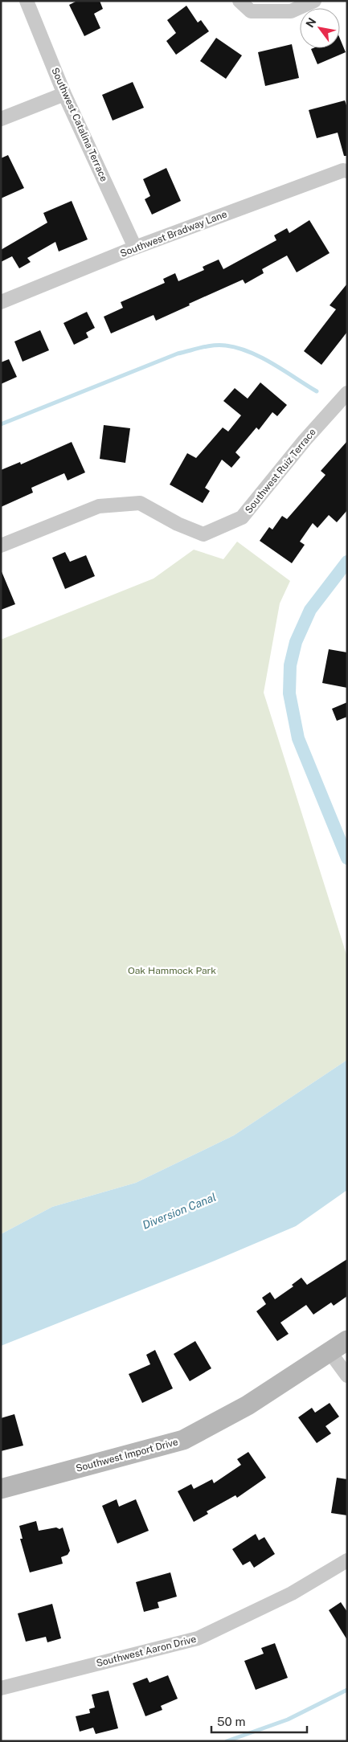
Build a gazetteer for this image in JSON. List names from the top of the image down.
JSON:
{
  "streets": {
    "street": [
      "Southwest Catalina Terrace",
      "Southwest Bradway Lane",
      "Southwest Ruiz Terrace",
      "Southwest Import Drive",
      "Southwest Aaron Drive"
    ]
  },
  "crossings": [
    ["Southwest Catalina Terrace", "Southwest Bradway Lane"]
  ],
  "water": ["Diversion Canal"],
  "parks": ["Oak Hammock Park"],
  "scale_bar": "50 m",
  "north": "top left"
}
